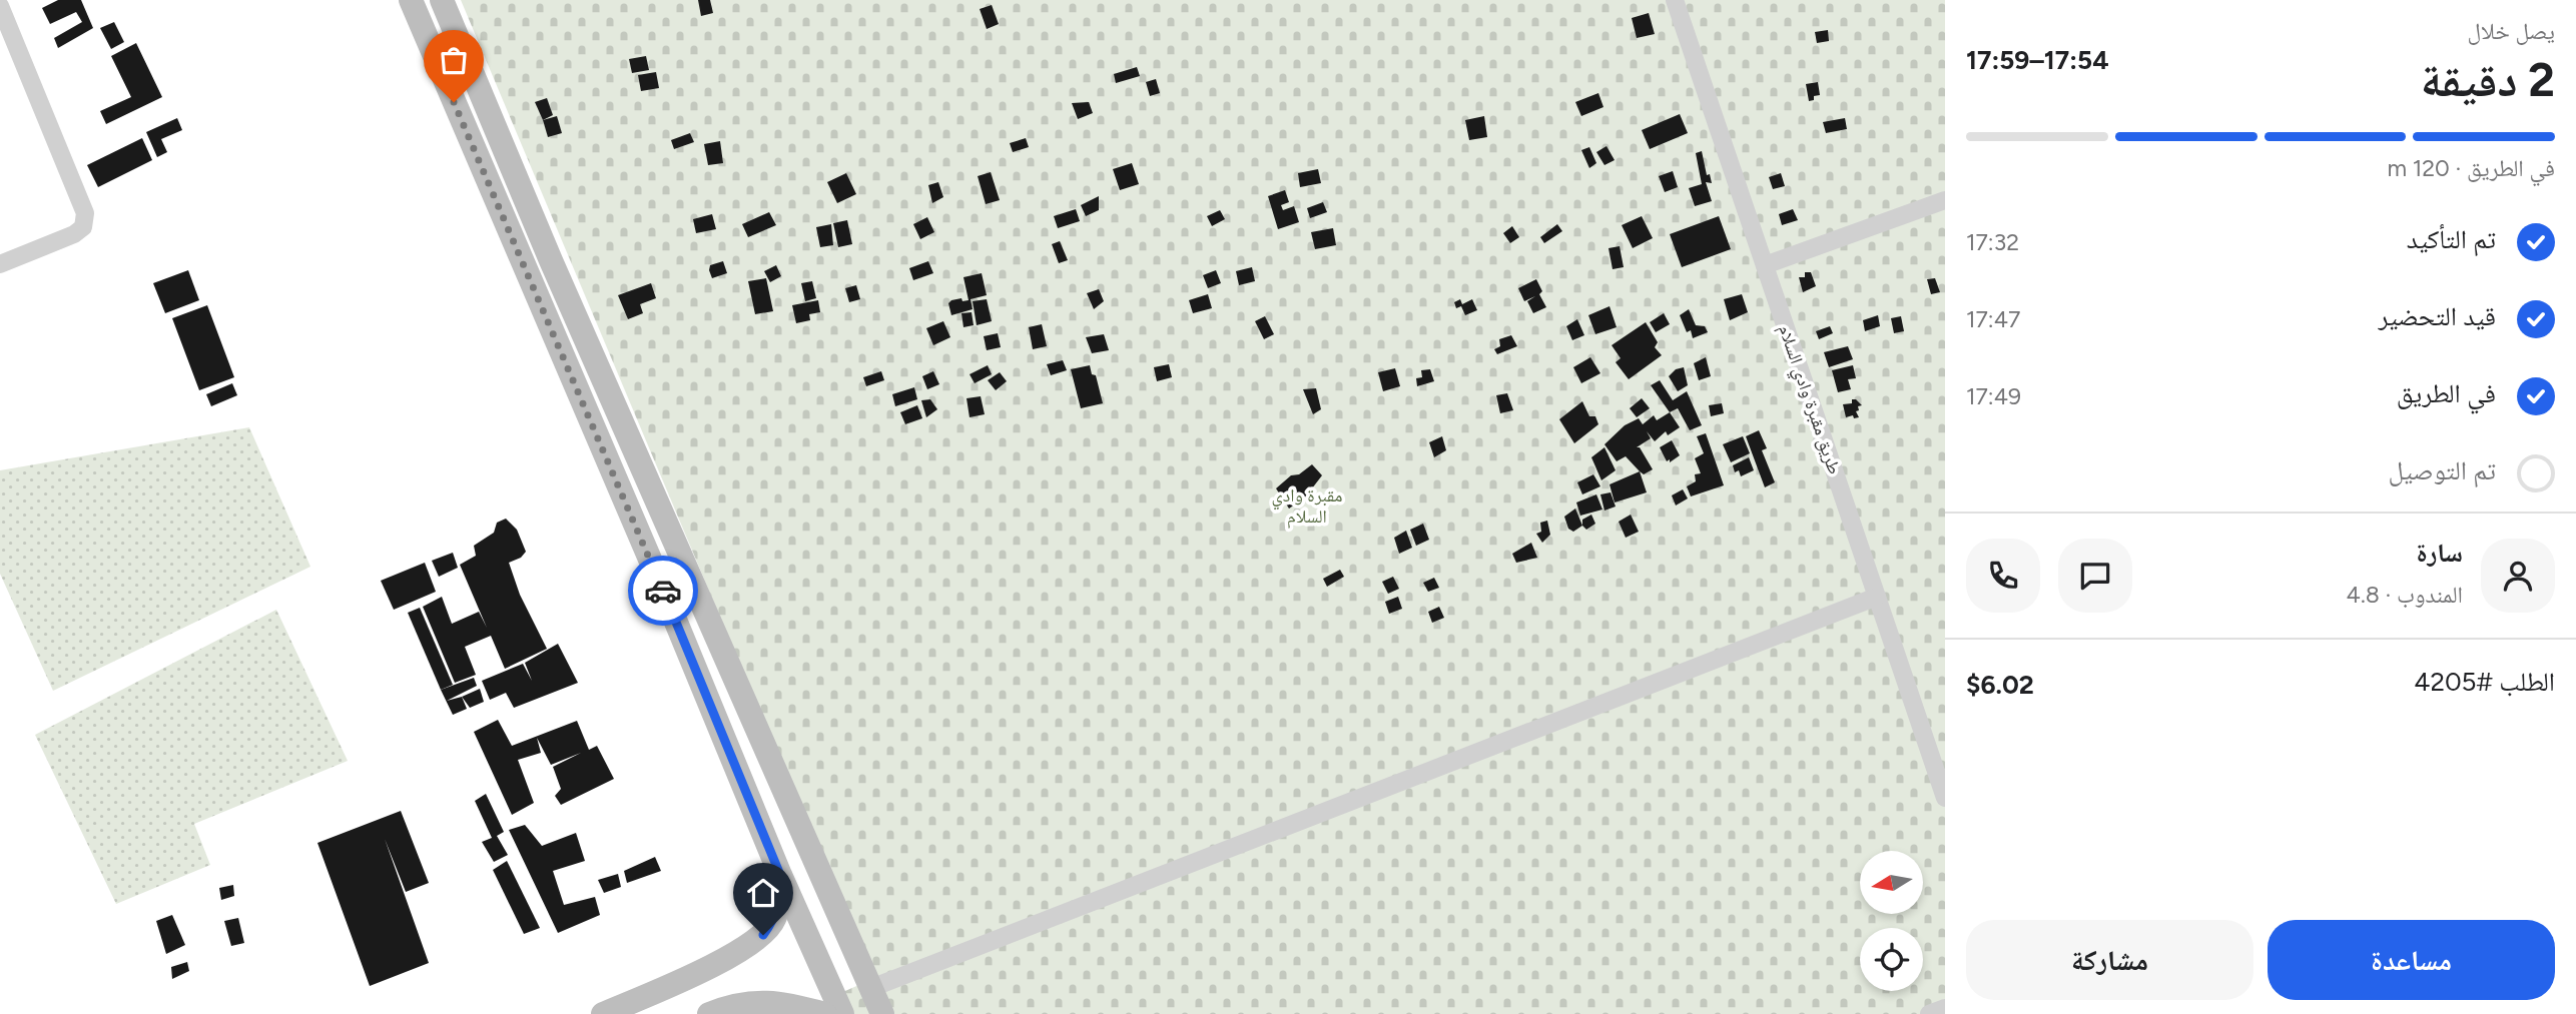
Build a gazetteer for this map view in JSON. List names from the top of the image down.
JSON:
{
  "streets": {
    "street": ["طريق مقبرة وادي السلام"]
  },
  "parks": ["مقبرة وادي السلام"],
  "north": "left",
  "page": {
    "heading": ["2 دقيقة", "يصل خلال", "17:54–17:59"],
    "panel": [
      "سارة",
      "المندوب · 4.8",
      "الطلب #4205",
      "$6.02"
    ],
    "bar": "في الطريق · 120 m",
    "list": [
      ["تم التأكيد", "17:32"],
      ["قيد التحضير", "17:47"],
      ["في الطريق", "17:49"],
      "تم التوصيل"
    ],
    "buttons": ["مساعدة", "مشاركة"]
  }
}
